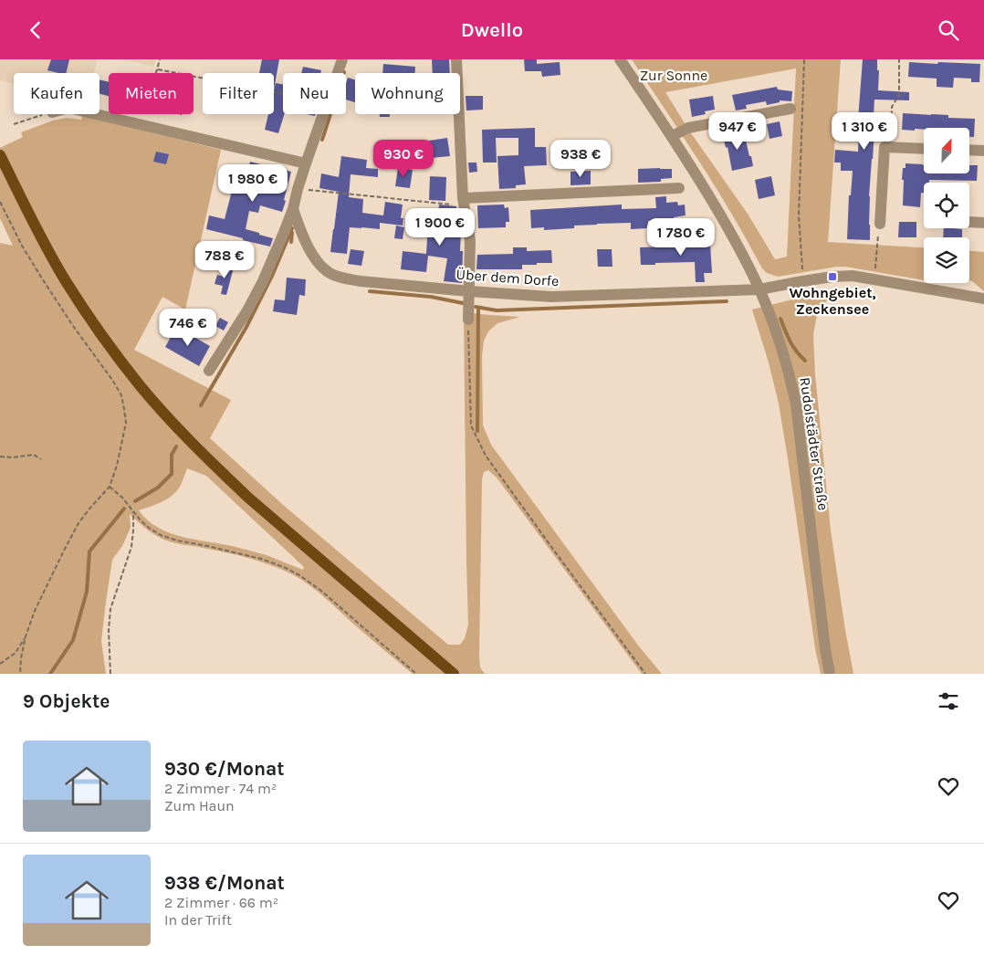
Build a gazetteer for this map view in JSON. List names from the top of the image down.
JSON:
{
  "streets": {
    "street": ["Über dem Dorfe", "Rudolstädter Straße"]
  },
  "crossings": [
    ["Über dem Dorfe", "Rudolstädter Straße"]
  ],
  "parks": ["Zur Sonne"],
  "places": {
    "transit": ["Wohngebiet, Zeckensee"]
  },
  "north": "top",
  "page": {
    "header": "Dwello",
    "chip": [
      "Kaufen",
      "Mieten",
      "Filter",
      "Neu",
      "Wohnung"
    ],
    "price": [
      "947 €",
      "1 310 €",
      "930 €",
      "938 €",
      "1 980 €",
      "1 900 €",
      "1 780 €",
      "788 €",
      "746 €"
    ],
    "heading": "9 Objekte",
    "list": [
      {
        "name": "930 €/Monat",
        "note": "2 Zimmer · 74 m² · Zum Haun"
      },
      {
        "name": "938 €/Monat",
        "note": "2 Zimmer · 66 m² · In der Trift"
      }
    ]
  }
}
